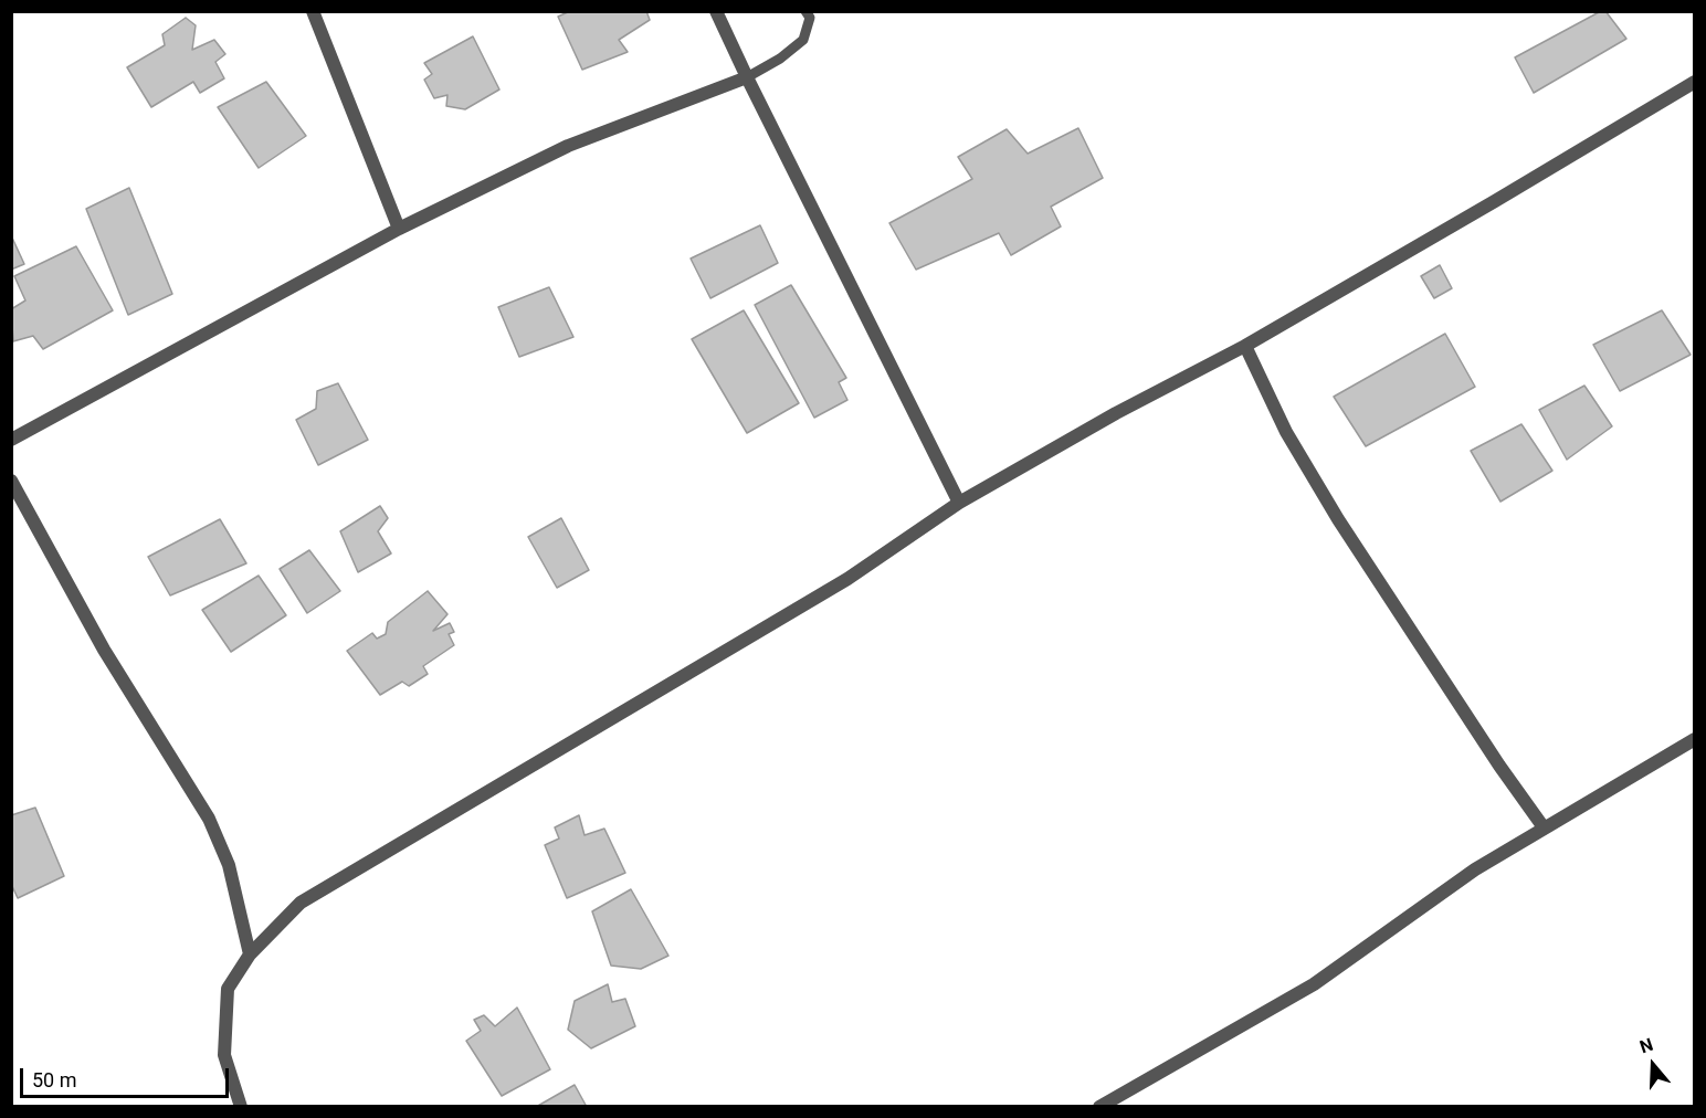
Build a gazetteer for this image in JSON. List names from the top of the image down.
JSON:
{
  "scale_bar": "50 m",
  "north": "top"
}
